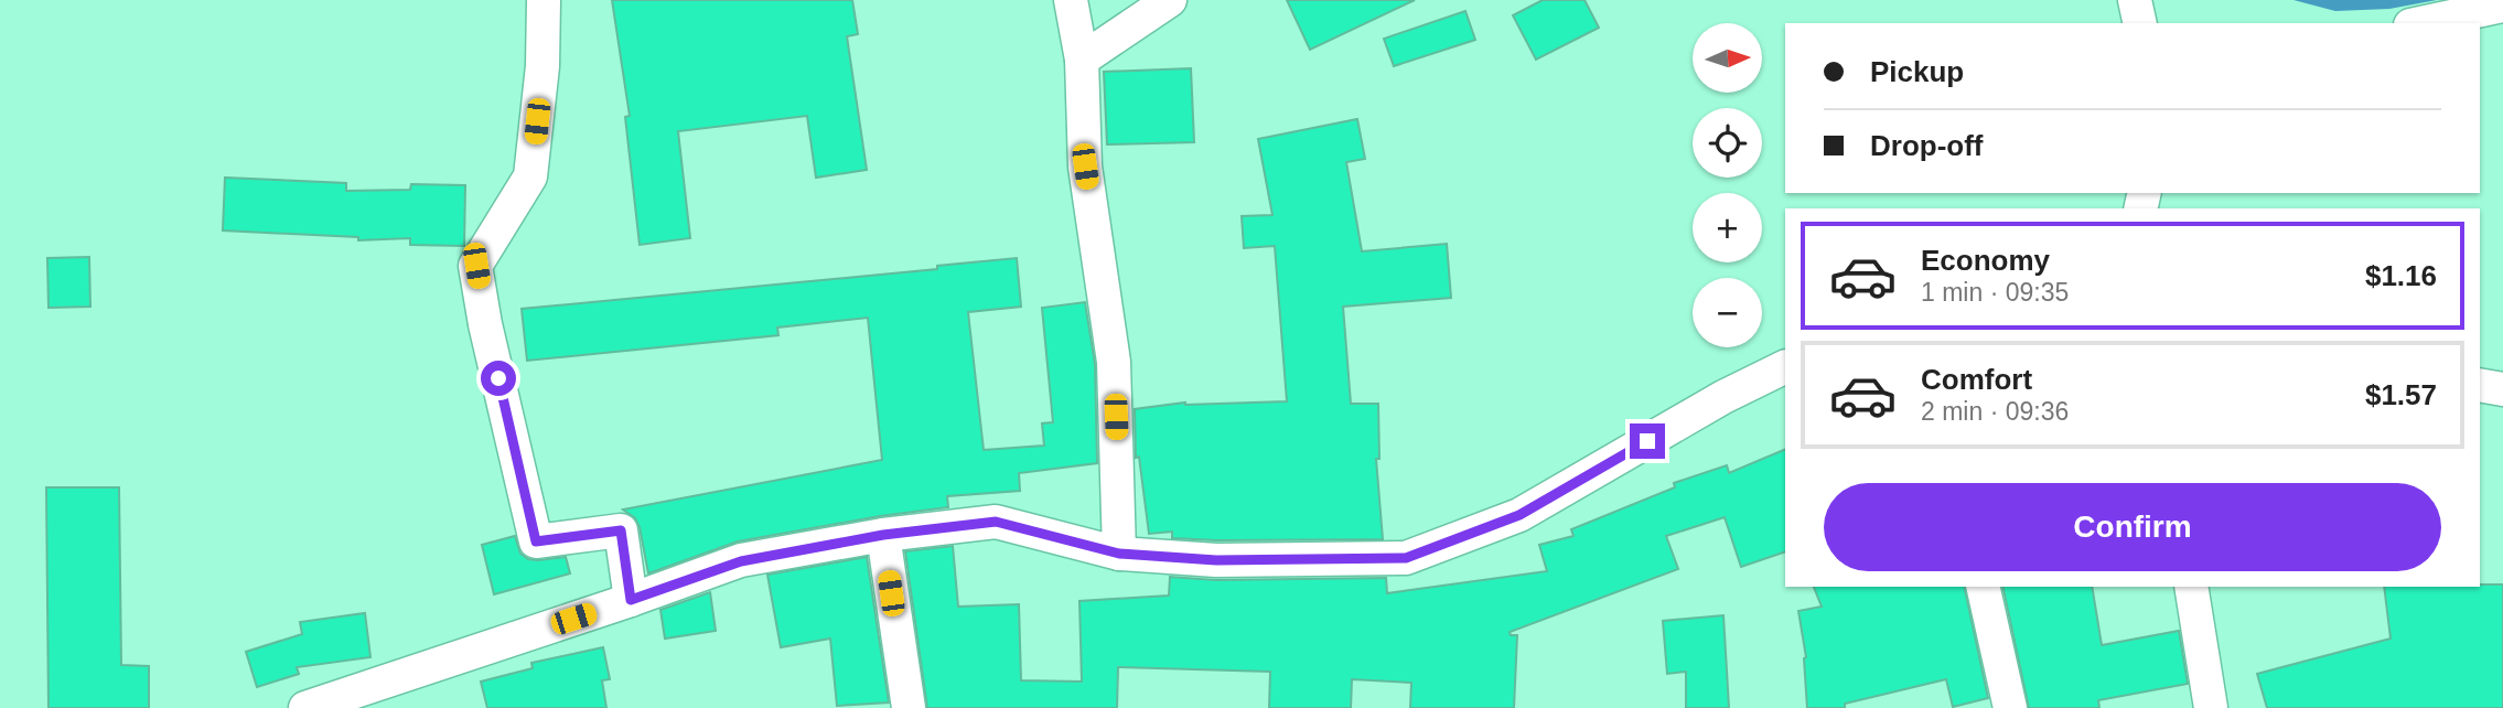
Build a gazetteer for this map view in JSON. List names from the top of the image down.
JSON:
{
  "north": "right",
  "page": {
    "map_buttons": ["+", "−"],
    "banner": ["Pickup", "Drop-off"],
    "list": [
      {
        "name": "Economy",
        "note": "1 min · 09:35",
        "value": "$1.16"
      },
      {
        "name": "Comfort",
        "note": "2 min · 09:36",
        "value": "$1.57"
      }
    ],
    "buttons": "Confirm"
  }
}
